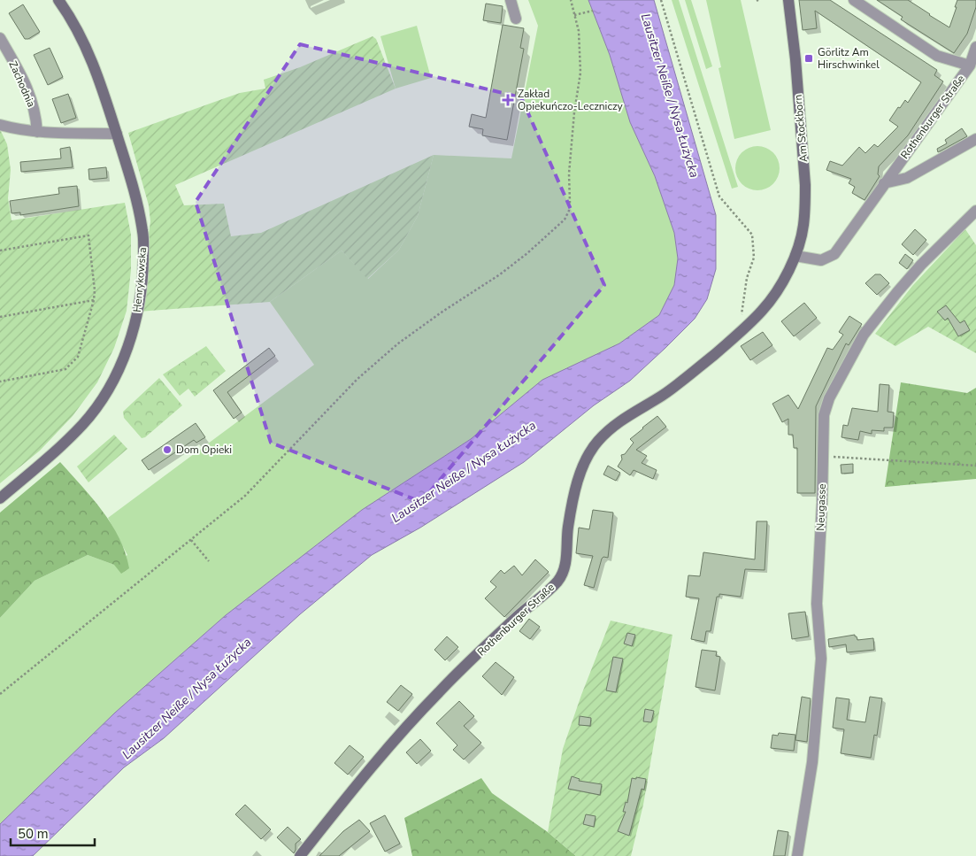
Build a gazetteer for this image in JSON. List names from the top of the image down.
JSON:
{
  "streets": {
    "street": [
      "Zachodnia",
      "Rothenburger Straße",
      "Am Stockborn",
      "Henrykowska",
      "Neugasse"
    ]
  },
  "crossings": [
    ["Rothenburger Straße", "Am Stockborn"]
  ],
  "water": ["Lausitzer Neiße / Nysa Łużycka"],
  "places": {
    "transit": ["Görlitz Am Hirschwinkel"],
    "health": ["Zakład Opiekuńczo-Leczniczy"],
    "other": ["Dom Opieki"]
  },
  "scale_bar": "50 m"
}
